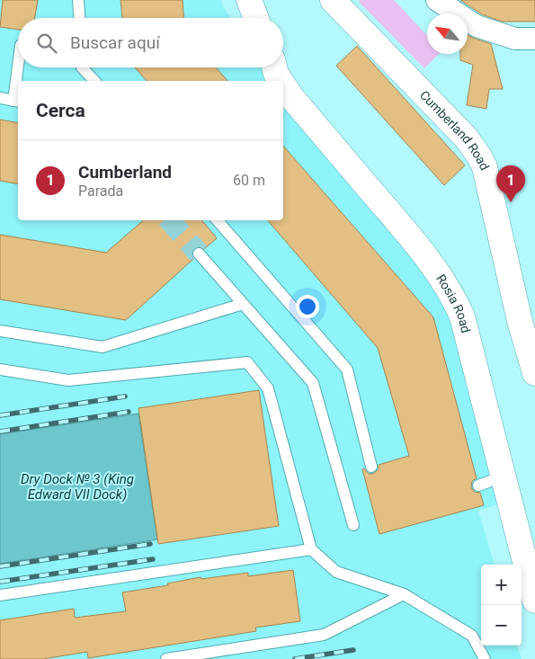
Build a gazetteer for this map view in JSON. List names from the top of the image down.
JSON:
{
  "streets": {
    "main road": ["Cumberland Road", "Rosia Road"]
  },
  "water": ["Dry Dock № 3 (King Edward VII Dock)"],
  "north": "top left",
  "page": {
    "search": "Buscar aquí",
    "heading": "Cerca",
    "list": [
      {
        "mark": "1",
        "name": "Cumberland",
        "note": "Parada",
        "value": "60 m"
      }
    ],
    "pins": "1",
    "map_buttons": ["+", "−"]
  }
}
